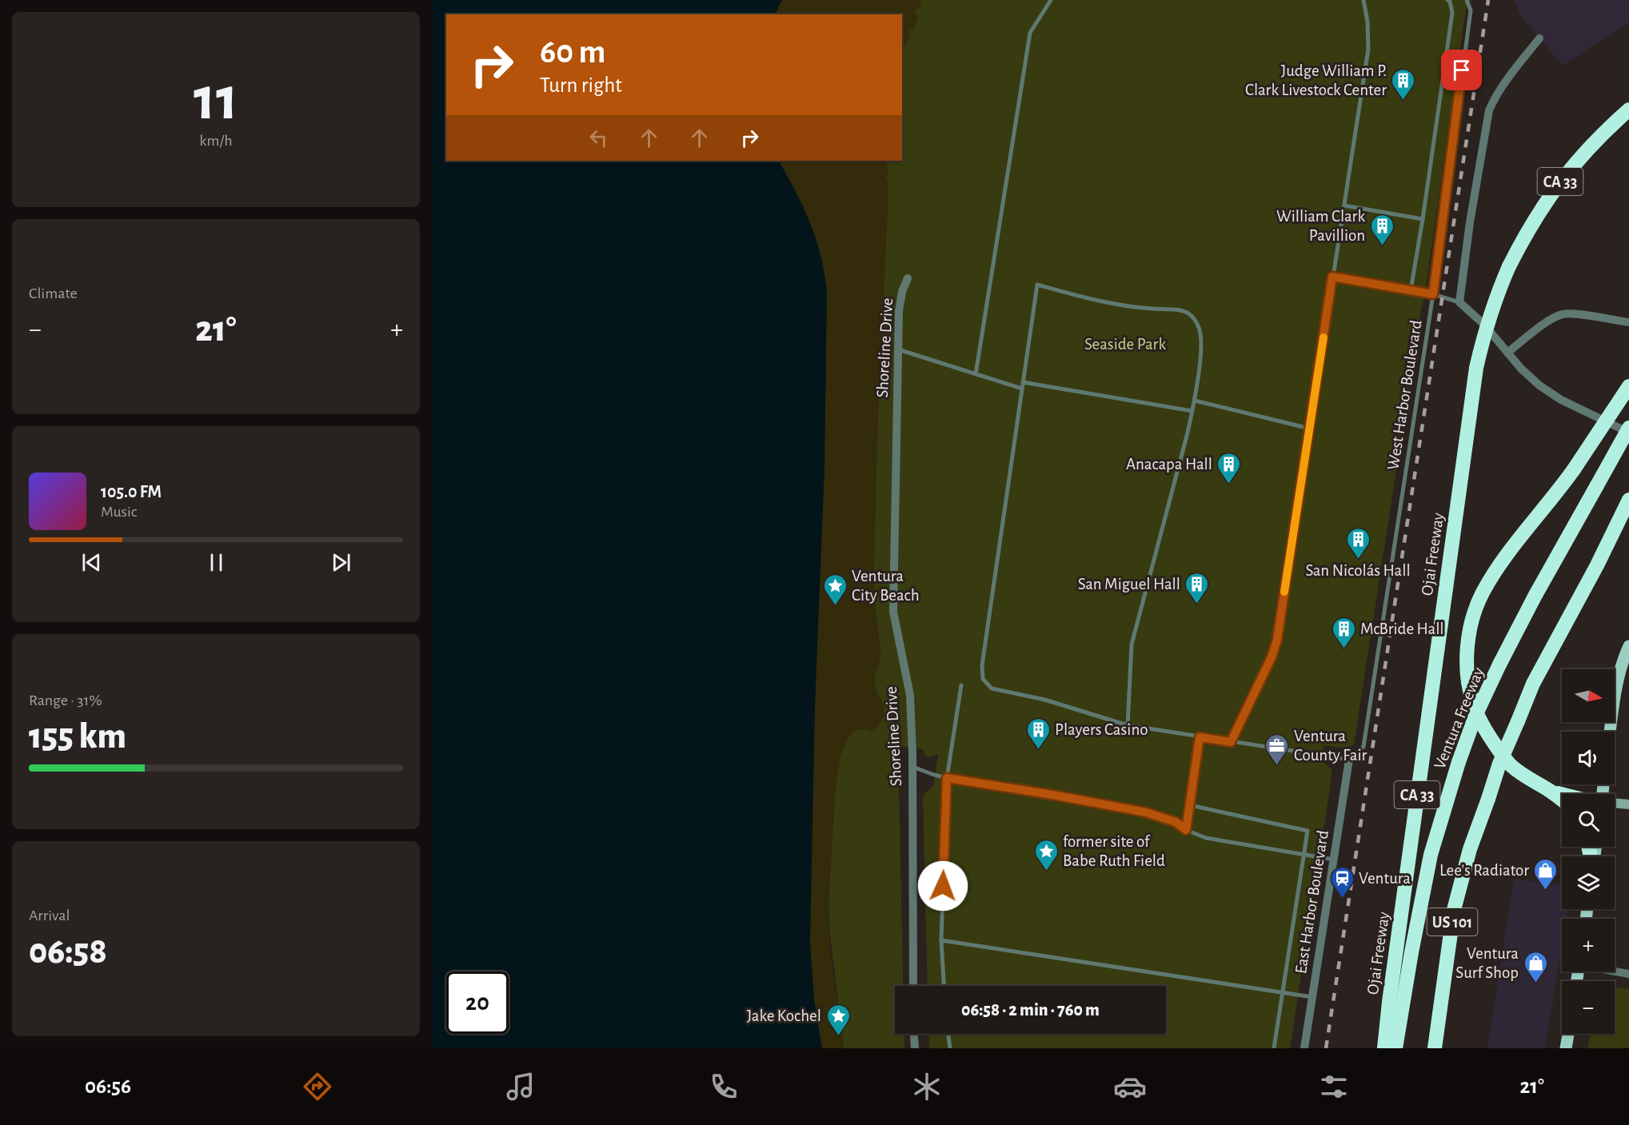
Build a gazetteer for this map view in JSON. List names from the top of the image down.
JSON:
{
  "streets": {
    "highway": [
      "CA 33",
      "Ojai Freeway",
      "Ventura Freeway",
      "US 101"
    ],
    "street": ["Shoreline Drive", "East Harbor Boulevard"],
    "lane": ["West Harbor Boulevard"]
  },
  "crossings": [
    ["West Harbor Boulevard", "East Harbor Boulevard"]
  ],
  "parks": ["Seaside Park"],
  "places": {
    "building": [
      "Judge William P. Clark Livestock Center",
      "William Clark Pavillion",
      "Anacapa Hall",
      "San Nicolás Hall",
      "San Miguel Hall",
      "McBride Hall",
      "Players Casino"
    ],
    "place": ["Ventura City Beach", "former site of Babe Ruth Field", "Jake Kochel"],
    "office": ["Ventura County Fair"],
    "shop": ["Lee's Radiator", "Ventura Surf Shop"],
    "station": ["Ventura"]
  },
  "north": "right",
  "page": {
    "tile": [
      ["11", "km/h"],
      "Climate",
      ["Range · 31%", "155 km"],
      ["Arrival", "06:58"]
    ],
    "turn": ["60 m", "Turn right"],
    "heat": ["−", "21°", "+"],
    "song": ["105.0 FM", "Music"],
    "map_buttons": ["+", "−"],
    "limit": "20",
    "trip": "06:58 · 2 min · 760 m",
    "tabs": ["06:56", "21°"]
  }
}
